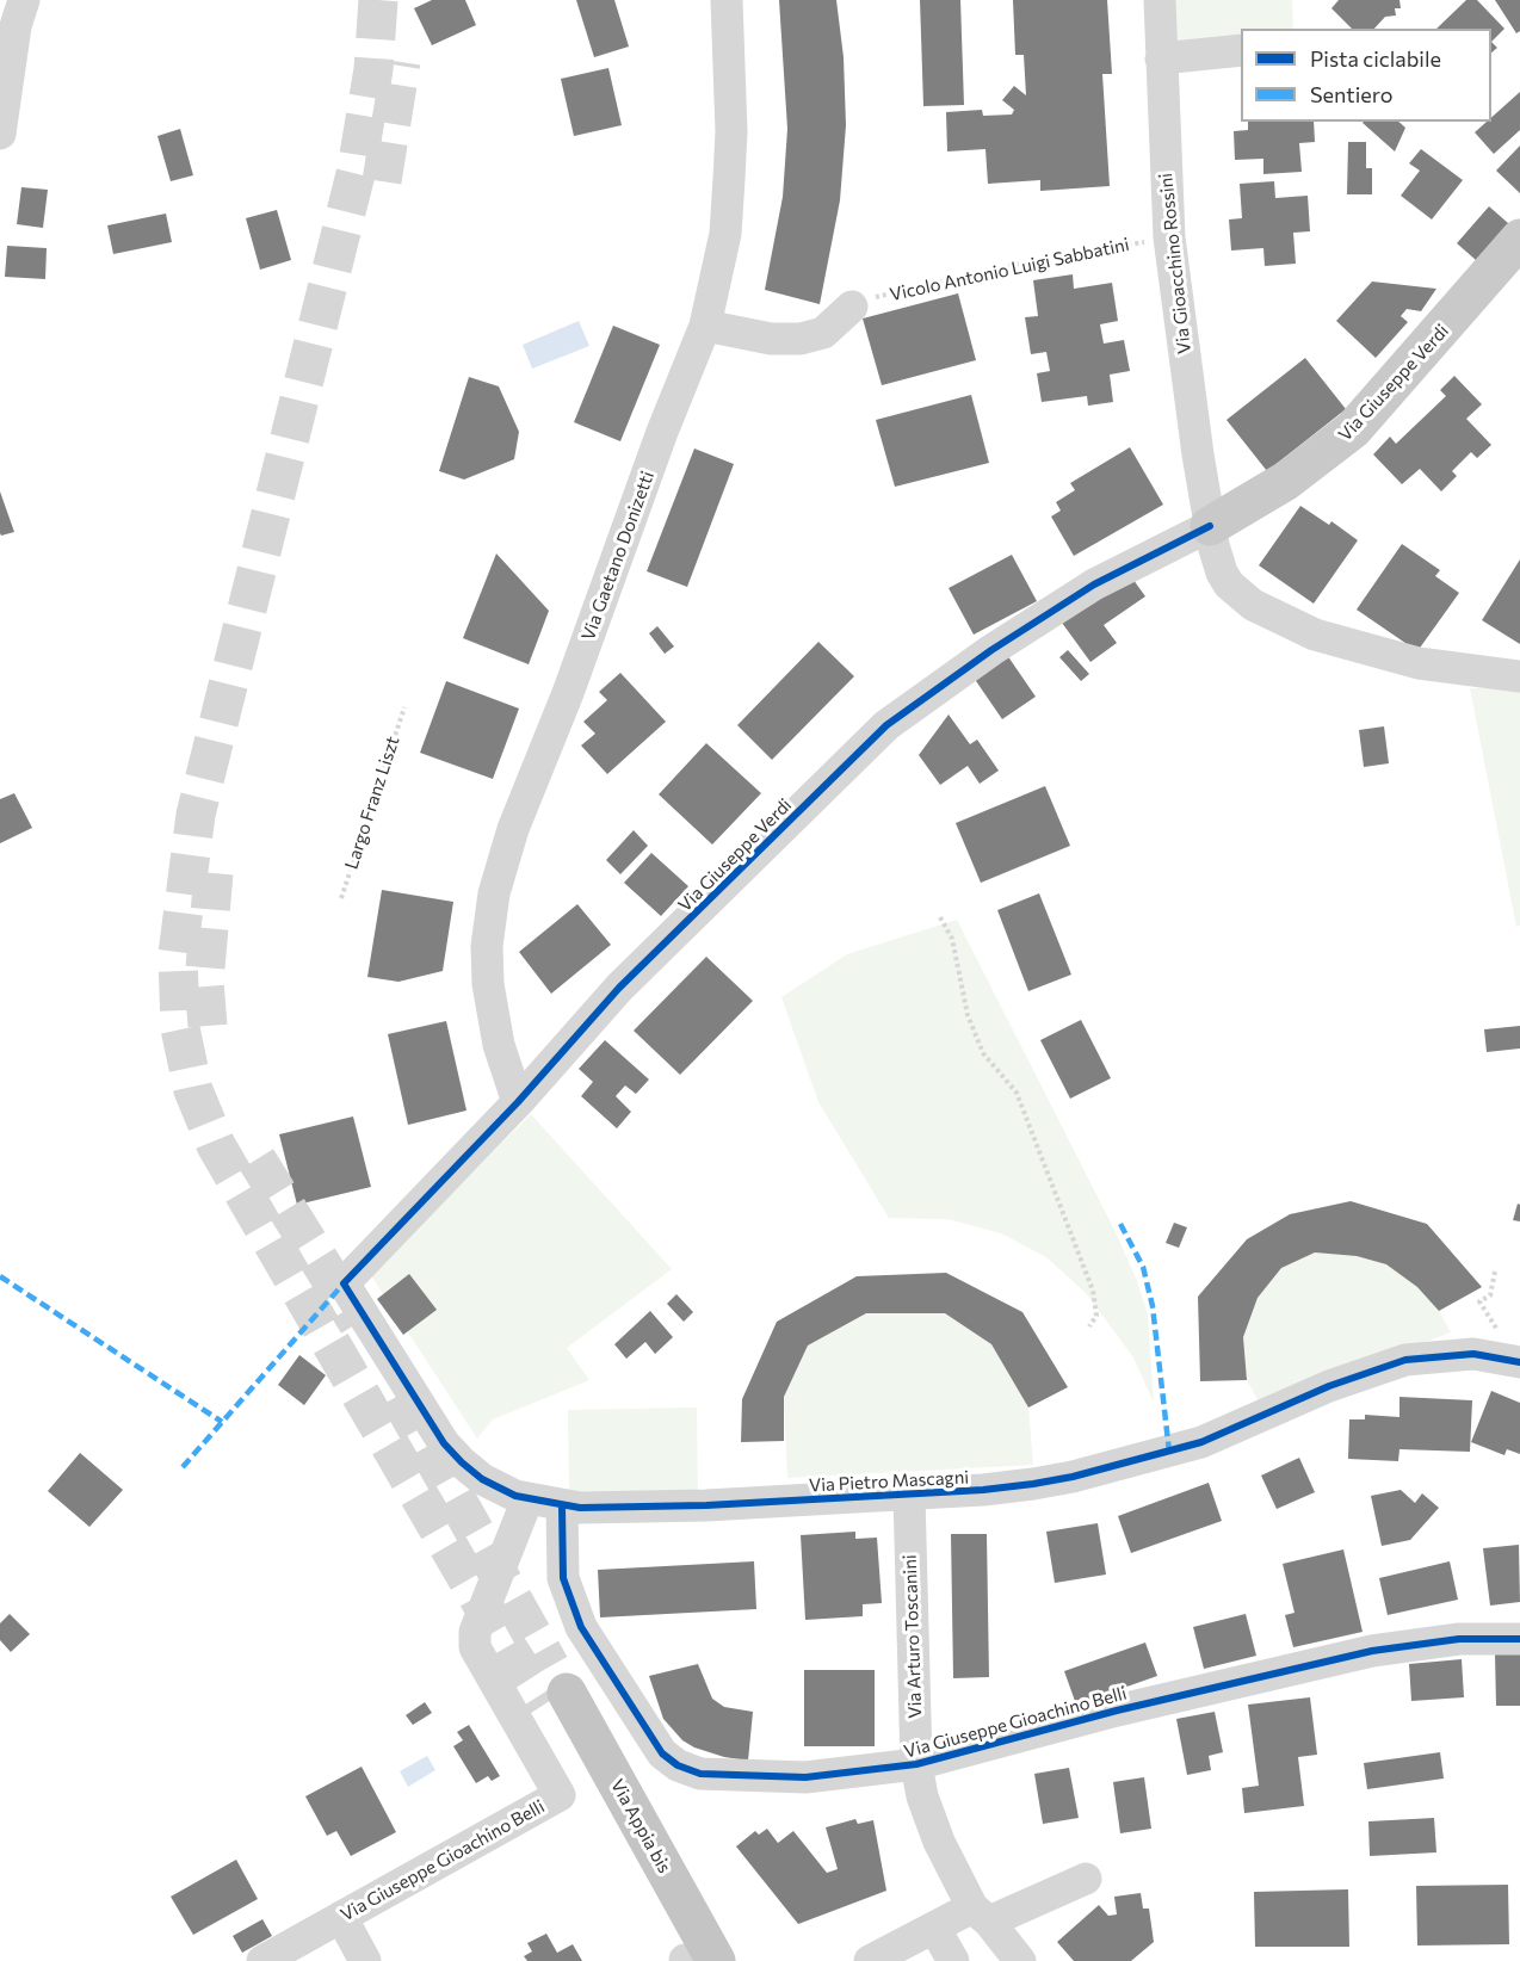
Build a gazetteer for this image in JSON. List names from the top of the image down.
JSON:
{
  "streets": {
    "highway": ["Via Appia bis"],
    "main road": ["Via Giuseppe Verdi"],
    "street": [
      "Via Gioacchino Rossini",
      "Via Gaetano Donizetti",
      "Via Pietro Mascagni",
      "Via Arturo Toscanini",
      "Via Giuseppe Gioachino Belli"
    ],
    "path": ["Vicolo Antonio Luigi Sabbatini", "Largo Franz Liszt"]
  },
  "crossings": [
    ["Via Gioacchino Rossini", "Vicolo Antonio Luigi Sabbatini"],
    ["Via Gioacchino Rossini", "Via Giuseppe Verdi"],
    ["Via Giuseppe Verdi", "Via Gaetano Donizetti"],
    ["Via Giuseppe Verdi", "Via Pietro Mascagni"],
    ["Via Pietro Mascagni", "Via Arturo Toscanini"],
    ["Via Pietro Mascagni", "Via Giuseppe Gioachino Belli"],
    ["Via Arturo Toscanini", "Via Giuseppe Gioachino Belli"]
  ],
  "legend": ["Pista ciclabile", "Sentiero"]
}
